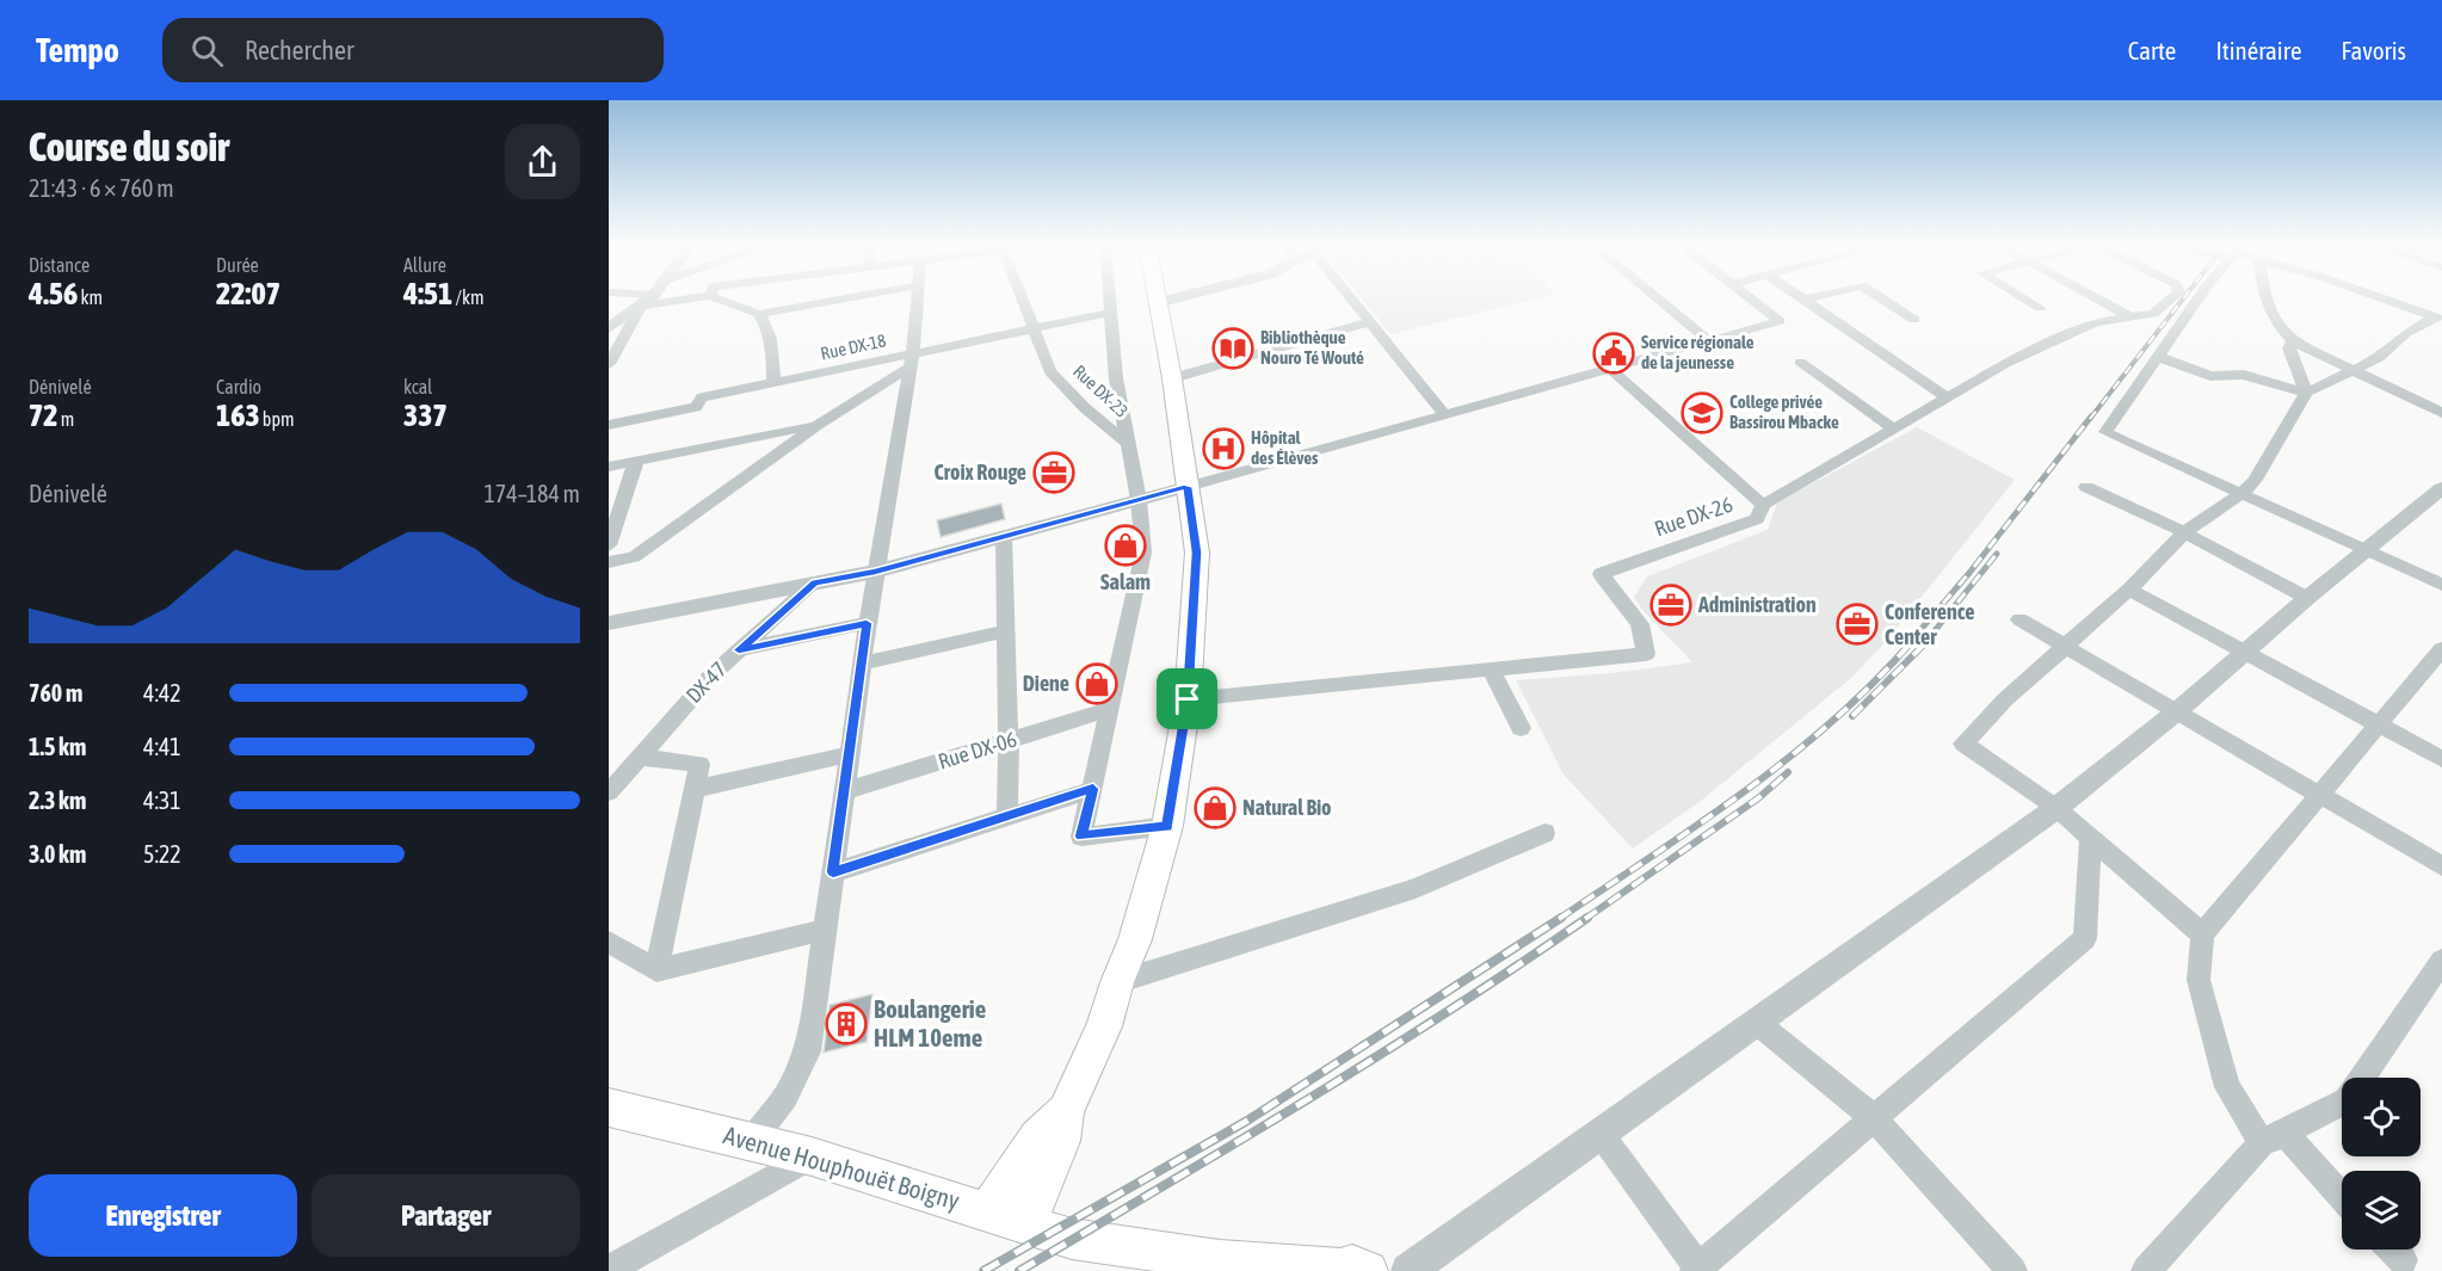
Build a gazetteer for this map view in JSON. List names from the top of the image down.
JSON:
{
  "streets": {
    "main road": ["Avenue Houphouët Boigny"],
    "street": [
      "Rue DX-18",
      "Rue DX-23",
      "Rue DX-26",
      "DX-47",
      "Rue DX-06"
    ]
  },
  "crossings": [
    ["Rue DX-18", "Rue DX-23"]
  ],
  "places": {
    "library": ["Bibliothèque Nouro Té Wouté"],
    "public building": ["Service régionale de la jeunesse"],
    "school or university": ["College privée Bassirou Mbacke"],
    "hospital": ["Hôpital des Élèves"],
    "office": ["Croix Rouge", "Administration", "Conference Center"],
    "shop": ["Salam", "Diene", "Natural Bio"],
    "building": ["Boulangerie HLM 10eme"]
  },
  "page": {
    "header": "Tempo",
    "search": "Rechercher",
    "nav": ["Carte", "Itinéraire", "Favoris"],
    "heading": ["Course du soir", "21:43 · 6 × 760 m"],
    "stats": [
      ["Distance", "4.56 km"],
      ["Durée", "22:07"],
      ["Allure", "4:51 /km"],
      ["Dénivelé", "72 m"],
      ["Cardio", "163 bpm"],
      ["kcal", "337"]
    ],
    "chart": ["Dénivelé", "174–184 m"],
    "list": [
      {
        "name": "760 m",
        "note": "4:42"
      },
      {
        "name": "1.5 km",
        "note": "4:41"
      },
      {
        "name": "2.3 km",
        "note": "4:31"
      },
      {
        "name": "3.0 km",
        "note": "5:22"
      }
    ],
    "buttons": ["Enregistrer", "Partager"]
  }
}
